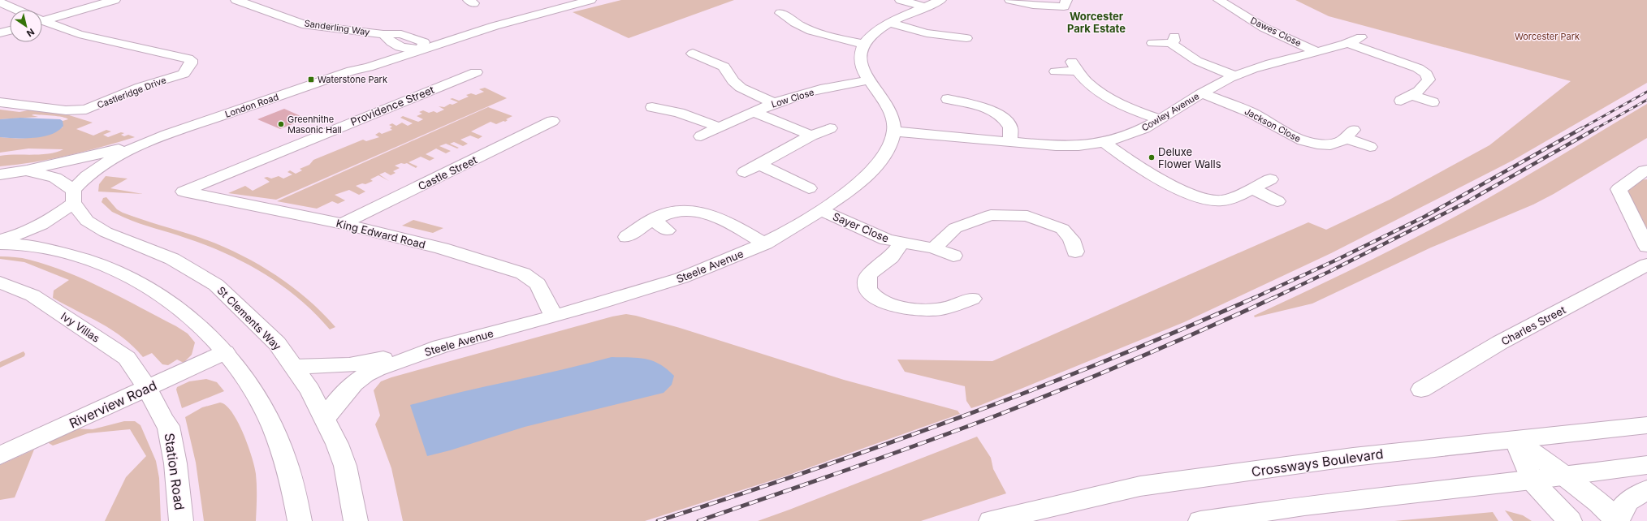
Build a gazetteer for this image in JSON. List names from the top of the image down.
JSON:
{
  "streets": {
    "street": [
      "Sanderling Way",
      "Dawes Close",
      "Castleridge Drive",
      "Low Close",
      "London Road",
      "Providence Street",
      "Cowley Avenue",
      "Jackson Close",
      "Castle Street",
      "Sayer Close",
      "King Edward Road",
      "Steele Avenue",
      "St Clements Way",
      "Charles Street",
      "Ivy Villas",
      "Riverview Road",
      "Crossways Boulevard",
      "Station Road"
    ]
  },
  "crossings": [
    ["Sanderling Way", "London Road"],
    ["Dawes Close", "Cowley Avenue"],
    ["Low Close", "Steele Avenue"],
    ["London Road", "St Clements Way"],
    ["Providence Street", "King Edward Road"],
    ["Cowley Avenue", "Jackson Close"],
    ["Cowley Avenue", "Steele Avenue"],
    ["Castle Street", "King Edward Road"],
    ["Sayer Close", "Steele Avenue"],
    ["King Edward Road", "Steele Avenue"],
    ["Steele Avenue", "St Clements Way"],
    ["Ivy Villas", "Riverview Road"],
    ["Ivy Villas", "Station Road"],
    ["Riverview Road", "Station Road"]
  ],
  "districts": ["Worcester Park Estate"],
  "parks": ["Worcester Park"],
  "places": {
    "transit": ["Waterstone Park"],
    "other": ["Greenhithe Masonic Hall", "Deluxe Flower Walls"]
  },
  "north": "bottom right"
}
